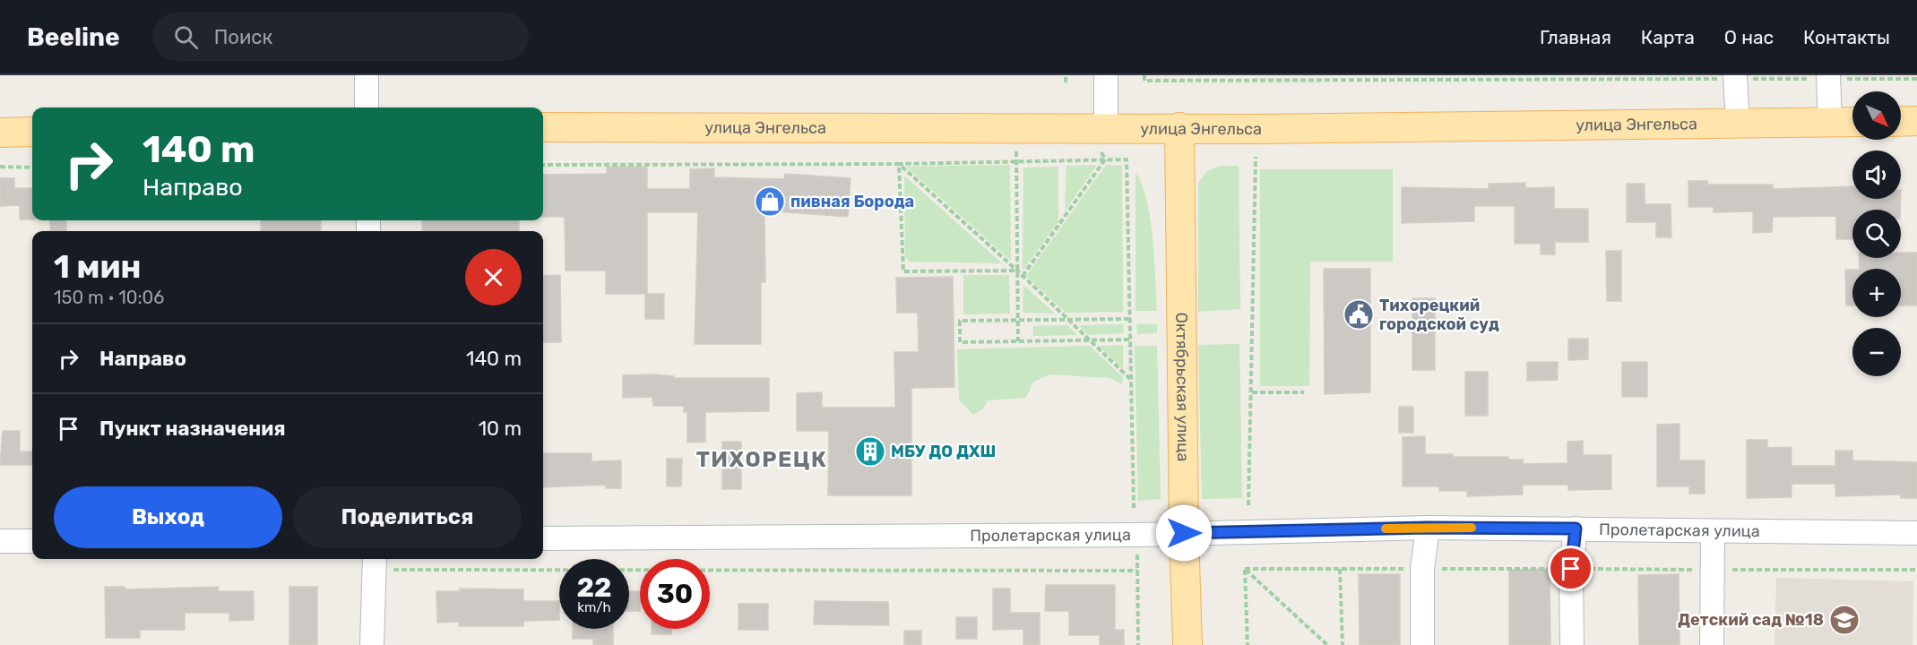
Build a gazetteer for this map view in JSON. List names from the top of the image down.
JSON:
{
  "streets": {
    "main road": ["улица Энгельса", "Октябрьская улица"],
    "street": ["Пролетарская улица"]
  },
  "crossings": [
    ["улица Энгельса", "Октябрьская улица"],
    ["Октябрьская улица", "Пролетарская улица"]
  ],
  "districts": ["ТИХОРЕЦК"],
  "places": {
    "shop": ["пивная Борода"],
    "public building": ["Тихорецкий городской суд"],
    "building": ["МБУ ДО ДХШ"],
    "school or university": ["Детский сад №18"]
  },
  "north": "bottom right",
  "page": {
    "header": "Beeline",
    "search": "Поиск",
    "nav": [
      "Главная",
      "Карта",
      "О нас",
      "Контакты"
    ],
    "map_buttons": ["+", "−"],
    "turn": ["140 m", "Направо"],
    "heading": ["1 мин", "150 m · 10:06"],
    "list": [
      {
        "name": "Направо",
        "value": "140 m"
      },
      {
        "name": "Пункт назначения",
        "value": "10 m"
      }
    ],
    "buttons": ["Выход", "Поделиться"],
    "speed": "22 km/h",
    "limit": "30"
  }
}
